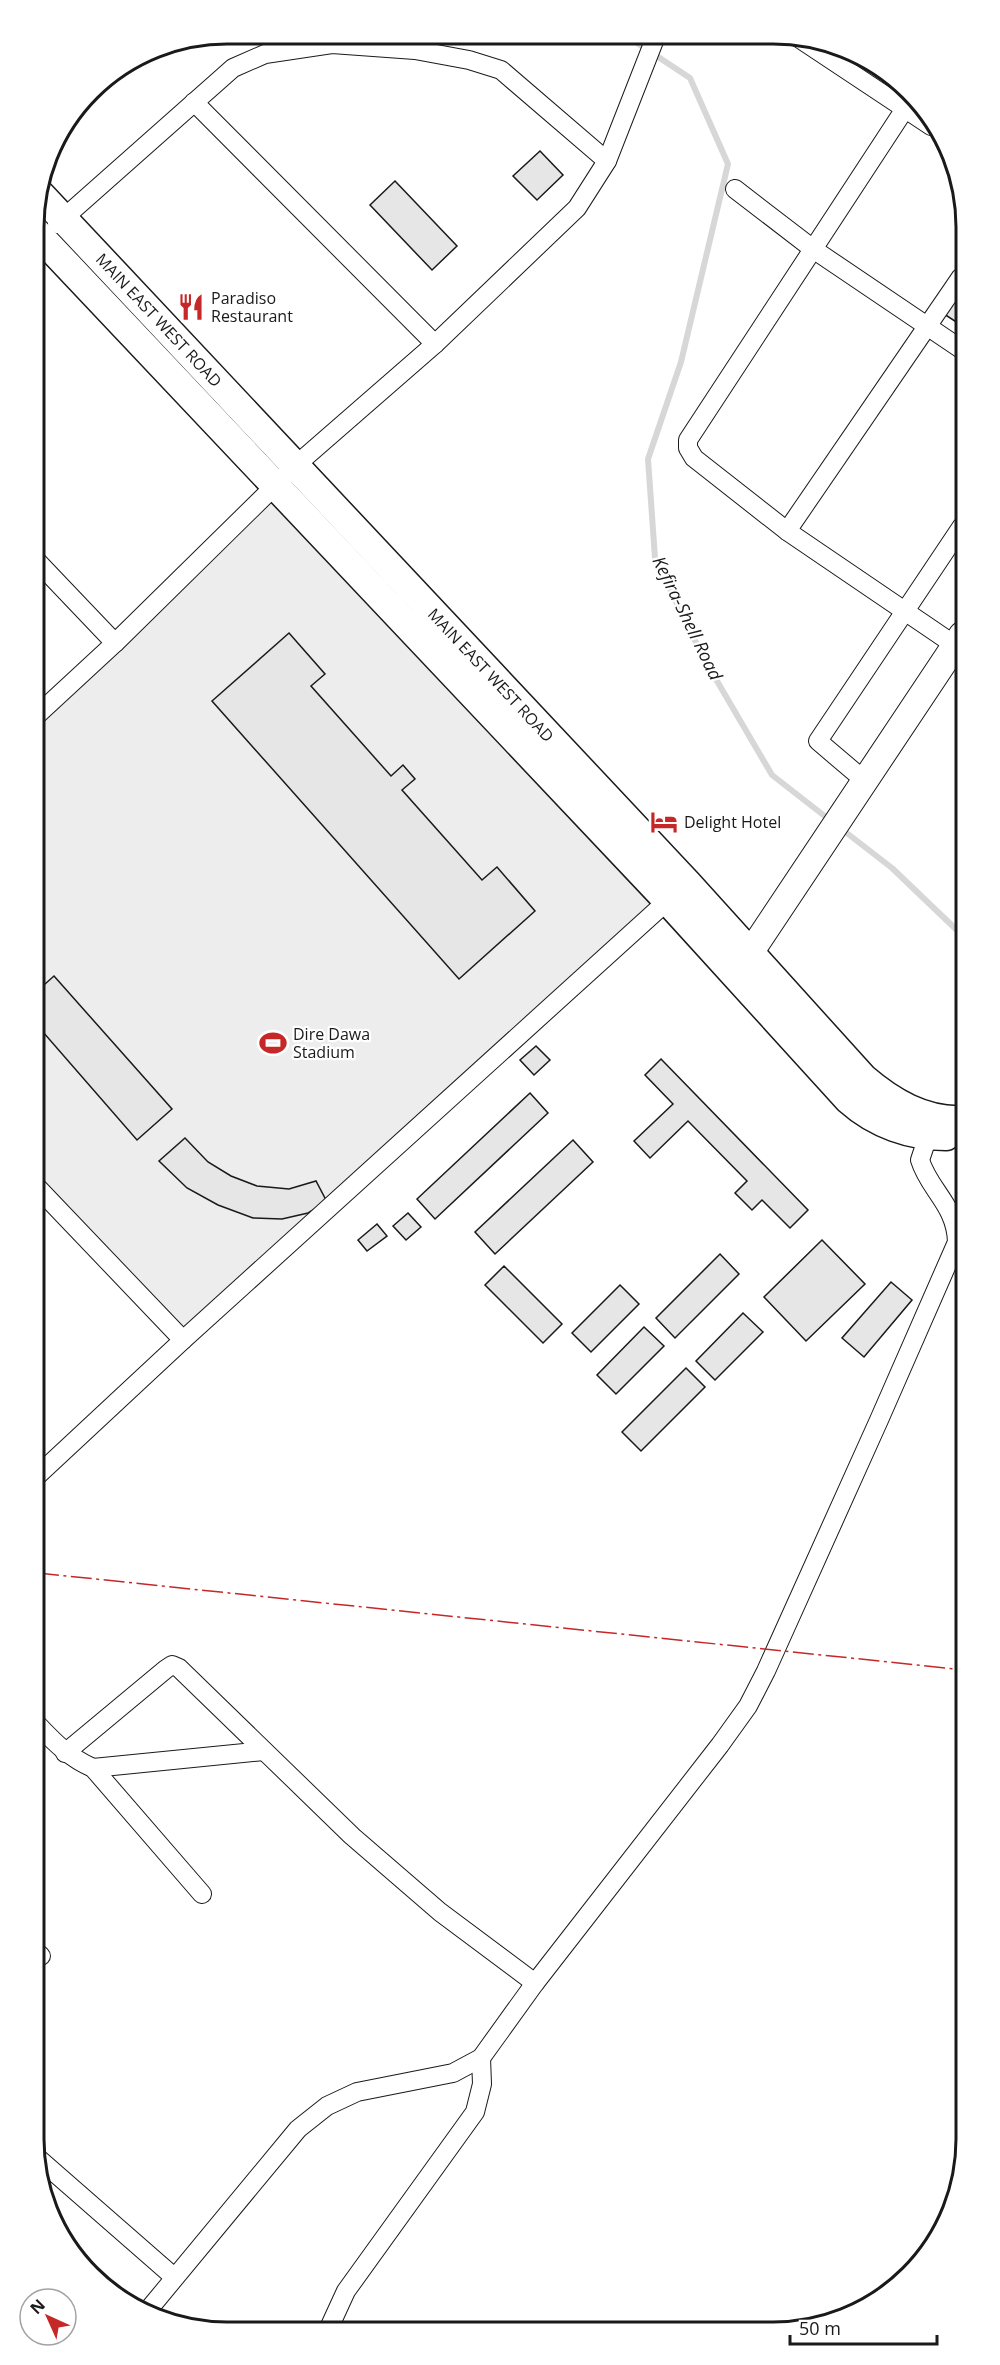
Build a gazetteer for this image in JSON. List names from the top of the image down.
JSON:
{
  "streets": {
    "main road": ["MAIN EAST WEST ROAD"]
  },
  "water": ["Kefira-Shell Road"],
  "places": {
    "restaurant": ["Paradiso Restaurant"],
    "hotel": ["Delight Hotel"],
    "sports": ["Dire Dawa Stadium"]
  },
  "scale_bar": "50 m",
  "north": "top left"
}
